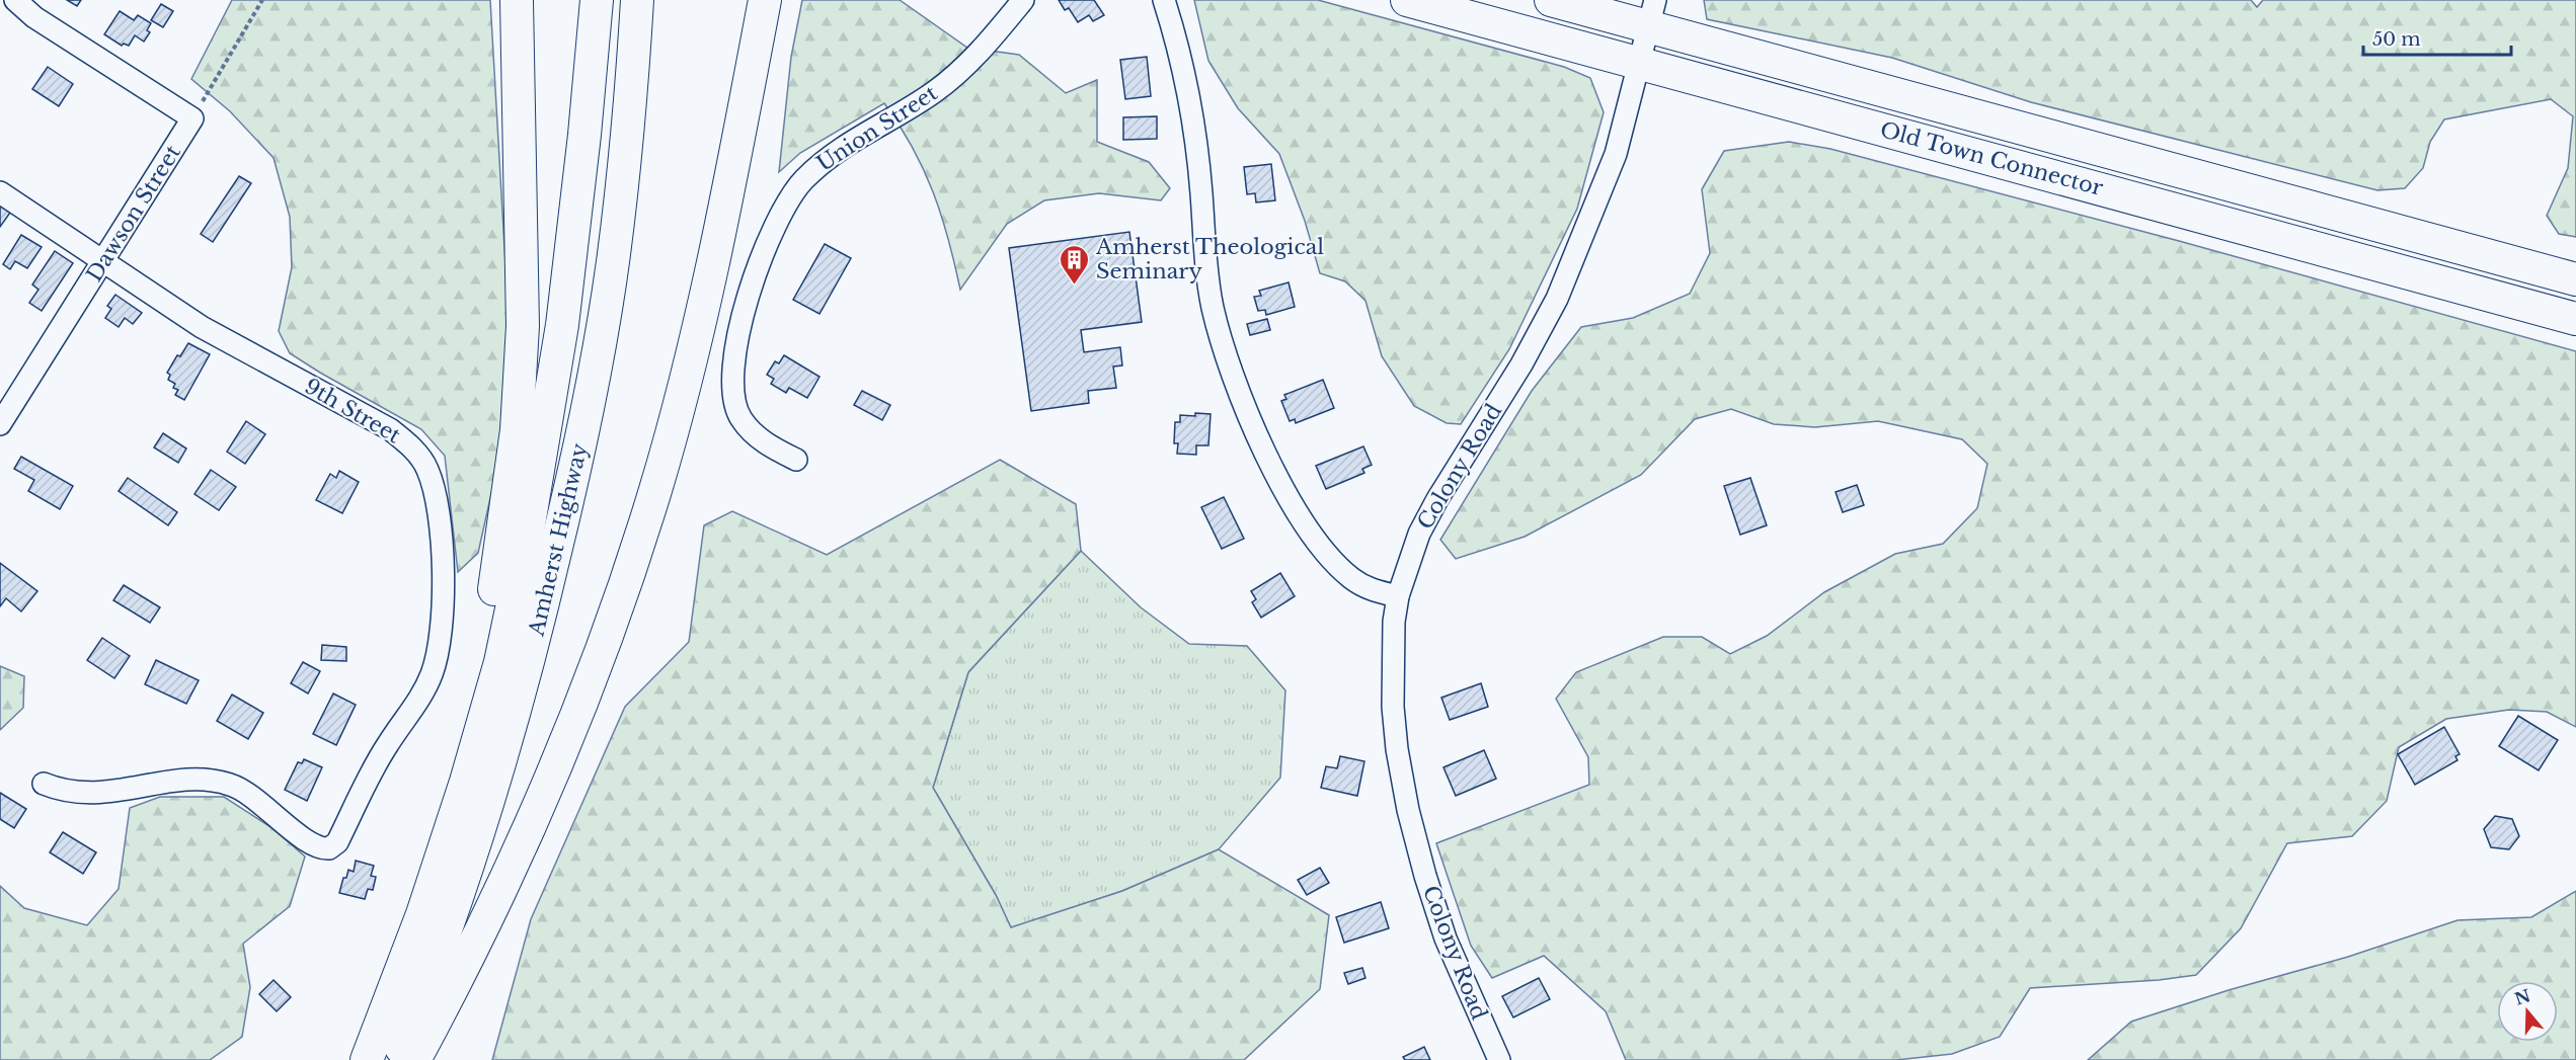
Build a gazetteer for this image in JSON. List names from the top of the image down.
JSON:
{
  "streets": {
    "highway": ["Old Town Connector", "Amherst Highway"],
    "street": [
      "Union Street",
      "Dawson Street",
      "9th Street",
      "Colony Road"
    ]
  },
  "crossings": [
    ["Old Town Connector", "Colony Road"],
    ["Dawson Street", "9th Street"]
  ],
  "places": {
    "building": ["Amherst Theological Seminary"]
  },
  "scale_bar": "50 m",
  "north": "top"
}
